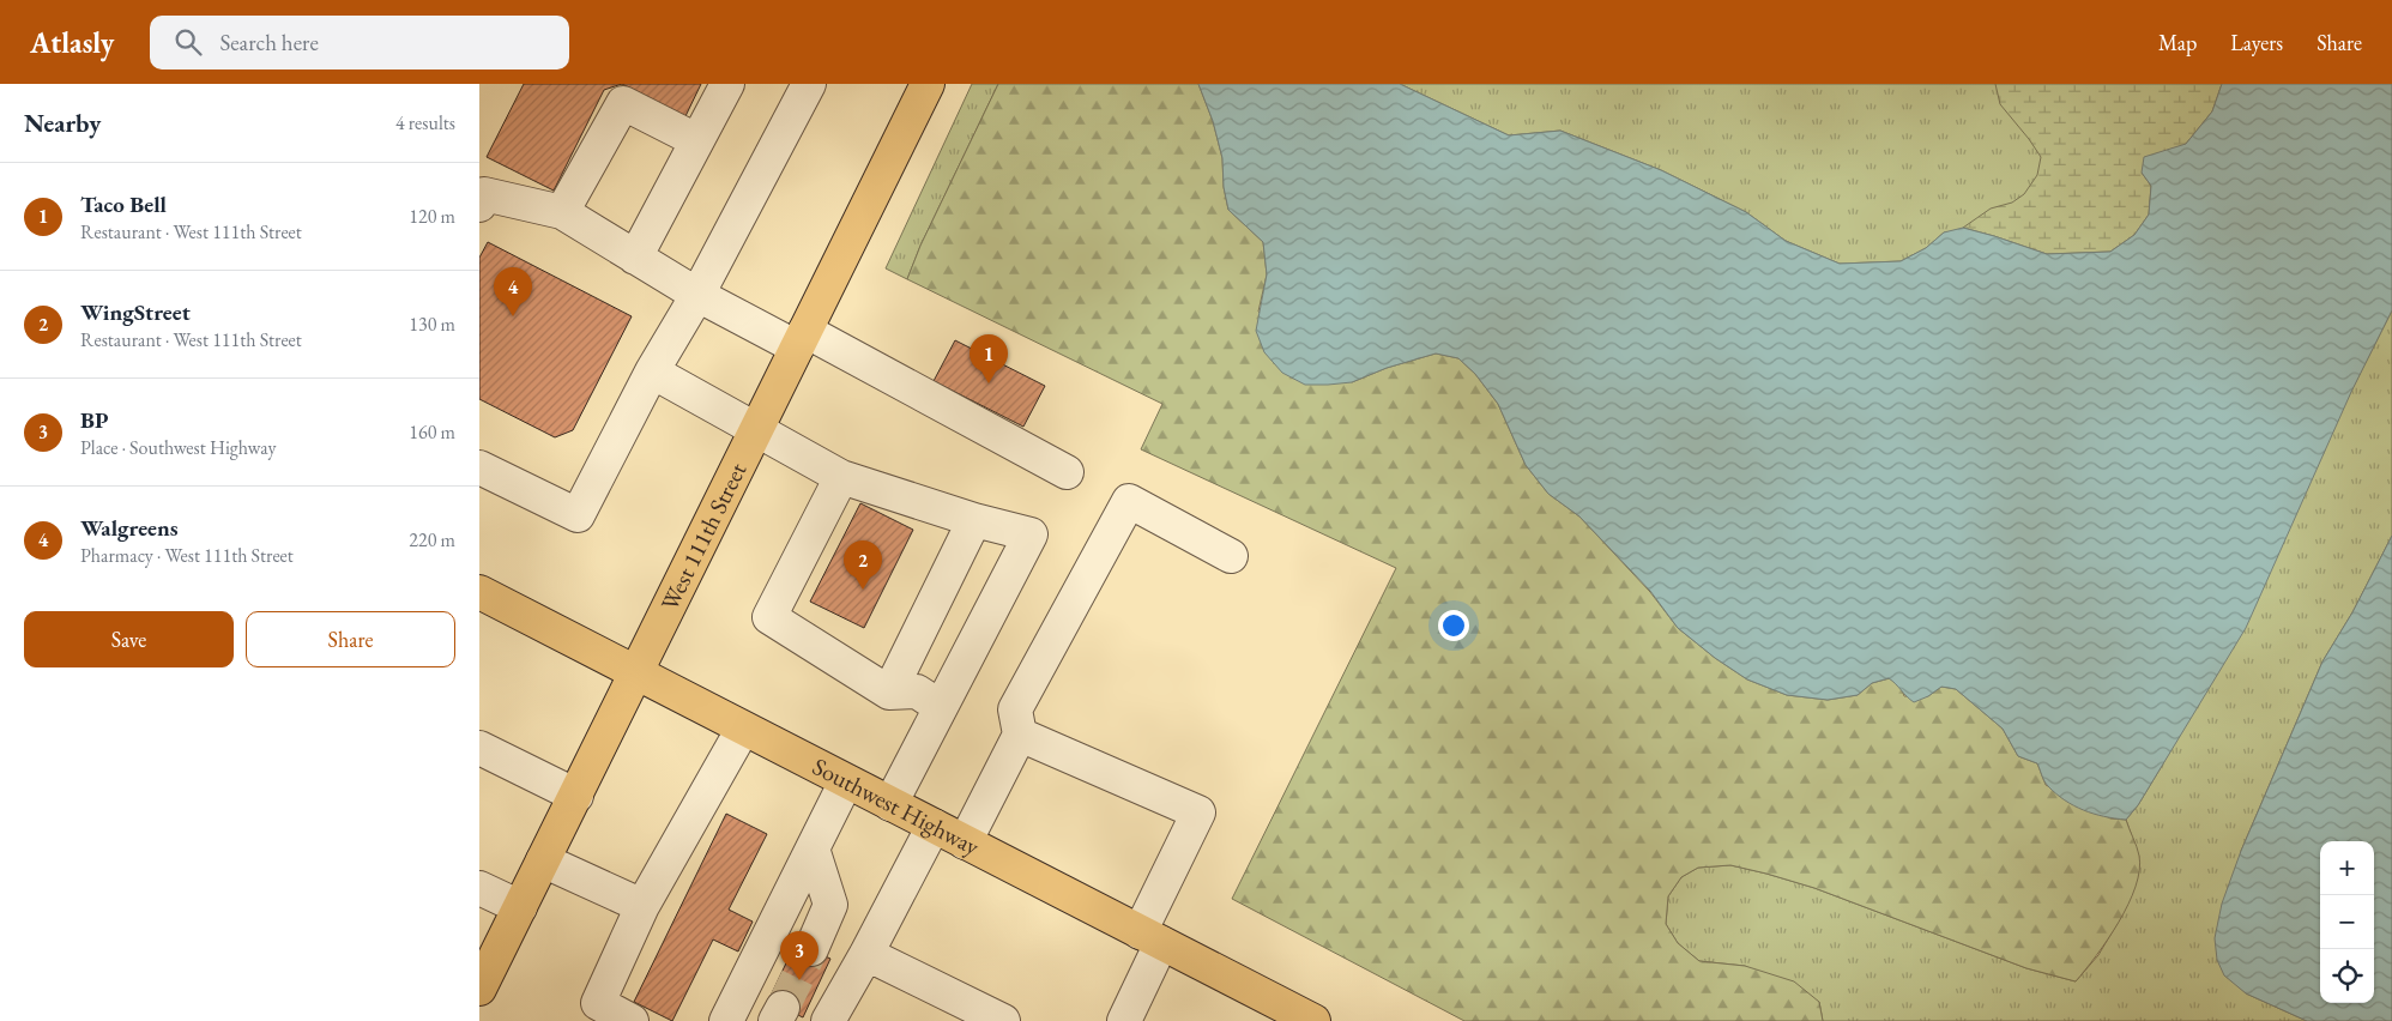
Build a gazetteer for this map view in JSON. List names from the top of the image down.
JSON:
{
  "streets": {
    "main road": ["West 111th Street", "Southwest Highway"]
  },
  "crossings": [
    ["West 111th Street", "Southwest Highway"]
  ],
  "page": {
    "header": "Atlasly",
    "search": "Search here",
    "nav": ["Map", "Layers", "Share"],
    "heading": ["Nearby", "4 results"],
    "list": [
      {
        "mark": "1",
        "name": "Taco Bell",
        "note": "Restaurant · West 111th Street",
        "value": "120 m"
      },
      {
        "mark": "2",
        "name": "WingStreet",
        "note": "Restaurant · West 111th Street",
        "value": "130 m"
      },
      {
        "mark": "3",
        "name": "BP",
        "note": "Place · Southwest Highway",
        "value": "160 m"
      },
      {
        "mark": "4",
        "name": "Walgreens",
        "note": "Pharmacy · West 111th Street",
        "value": "220 m"
      }
    ],
    "pins": [
      "4",
      "1",
      "2",
      "3"
    ],
    "buttons": ["Save", "Share"],
    "map_buttons": ["+", "−"]
  }
}
